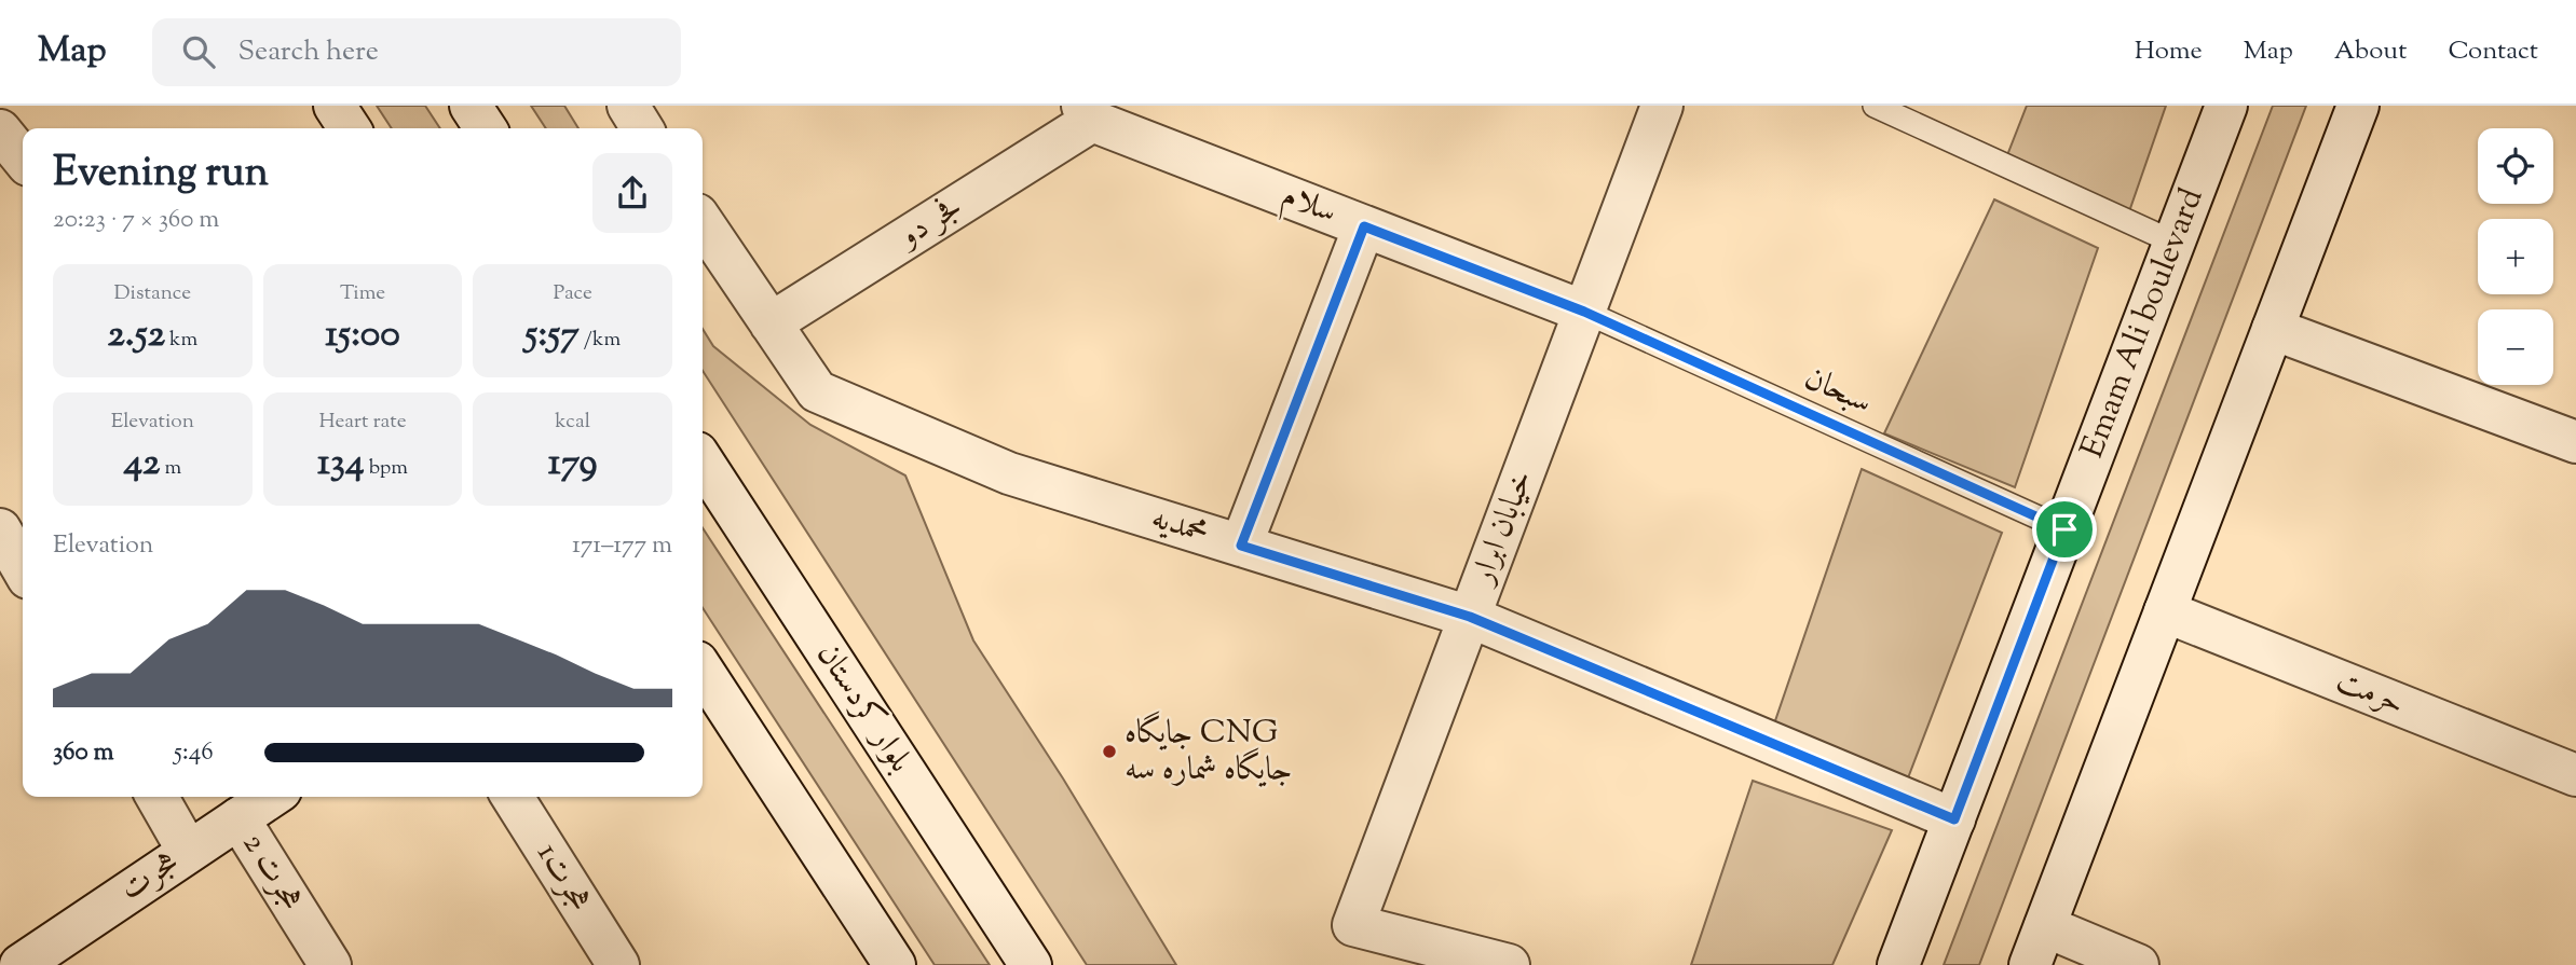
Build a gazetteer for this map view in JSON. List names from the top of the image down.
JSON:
{
  "streets": {
    "street": [
      "سلام",
      "فجر دو",
      "Emam Ali boulevard",
      "محمدیه",
      "خیابان ابرار",
      "حرمت",
      "بلوار کردستان",
      "هجرت 2",
      "هجرت",
      "هجرت1"
    ],
    "lane": ["سبحان"]
  },
  "crossings": [
    ["سلام", "فجر دو"],
    ["سلام", "سبحان"],
    ["سلام", "خیابان ابرار"],
    ["فجر دو", "محمدیه"],
    ["Emam Ali boulevard", "سبحان"],
    ["Emam Ali boulevard", "محمدیه"],
    ["سبحان", "خیابان ابرار"],
    ["محمدیه", "خیابان ابرار"],
    ["هجرت 2", "هجرت"]
  ],
  "places": ["جایگاه CNG جایگاه شماره سه"],
  "page": {
    "header": "Map",
    "search": "Search here",
    "nav": [
      "Home",
      "Map",
      "About",
      "Contact"
    ],
    "map_buttons": ["+", "−"],
    "heading": ["Evening run", "20:23 · 7 × 360 m"],
    "stats": [
      ["Distance", "2.52 km"],
      ["Time", "15:00"],
      ["Pace", "5:57 /km"],
      ["Elevation", "42 m"],
      ["Heart rate", "134 bpm"],
      ["kcal", "179"]
    ],
    "chart": ["Elevation", "171–177 m"],
    "list": [
      {
        "name": "360 m",
        "note": "5:46"
      }
    ]
  }
}
